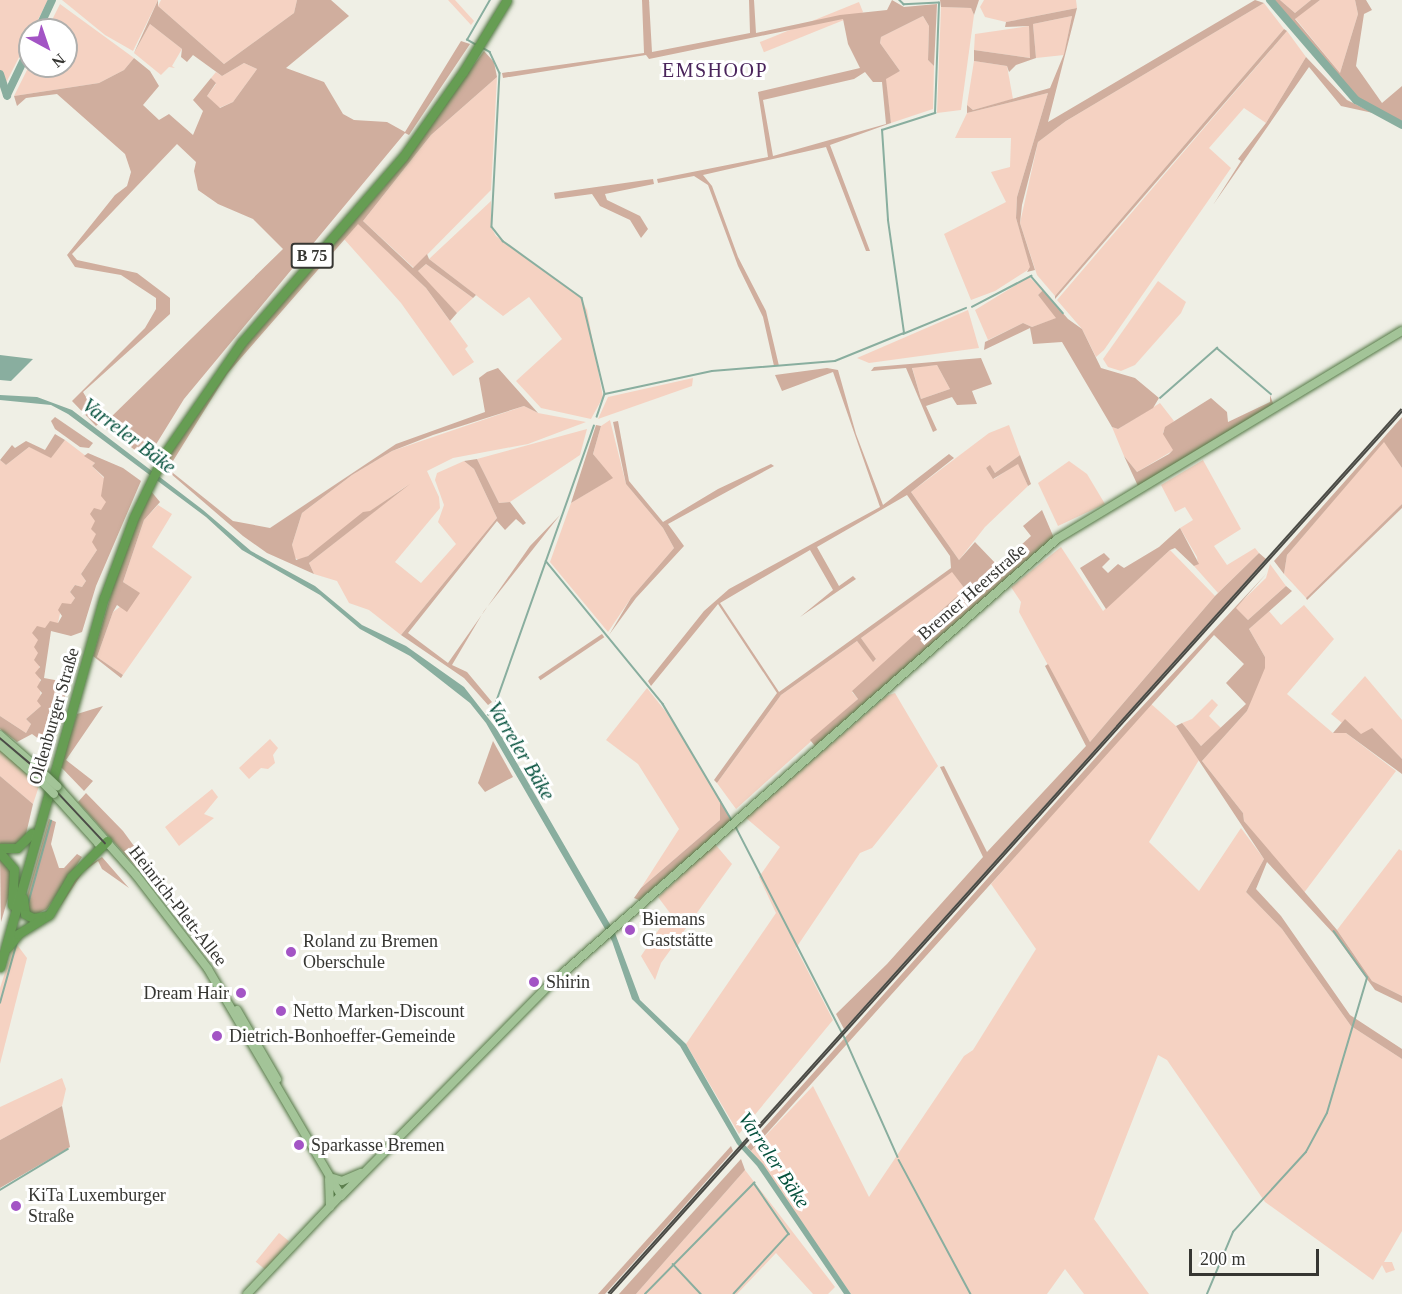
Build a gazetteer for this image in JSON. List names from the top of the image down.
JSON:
{
  "streets": {
    "highway": ["B 75", "Oldenburger Straße"],
    "main road": ["Bremer Heerstraße", "Heinrich-Plett-Allee"]
  },
  "crossings": [
    ["B 75", "Oldenburger Straße"]
  ],
  "districts": ["EMSHOOP"],
  "water": ["Varreler Bäke"],
  "places": [
    "Biemans Gaststätte",
    "Roland zu Bremen Oberschule",
    "Shirin",
    "Dream Hair",
    "Netto Marken-Discount",
    "Dietrich-Bonhoeffer-Gemeinde",
    "Sparkasse Bremen",
    "KiTa Luxemburger Straße"
  ],
  "scale_bar": "200 m",
  "north": "bottom right"
}
